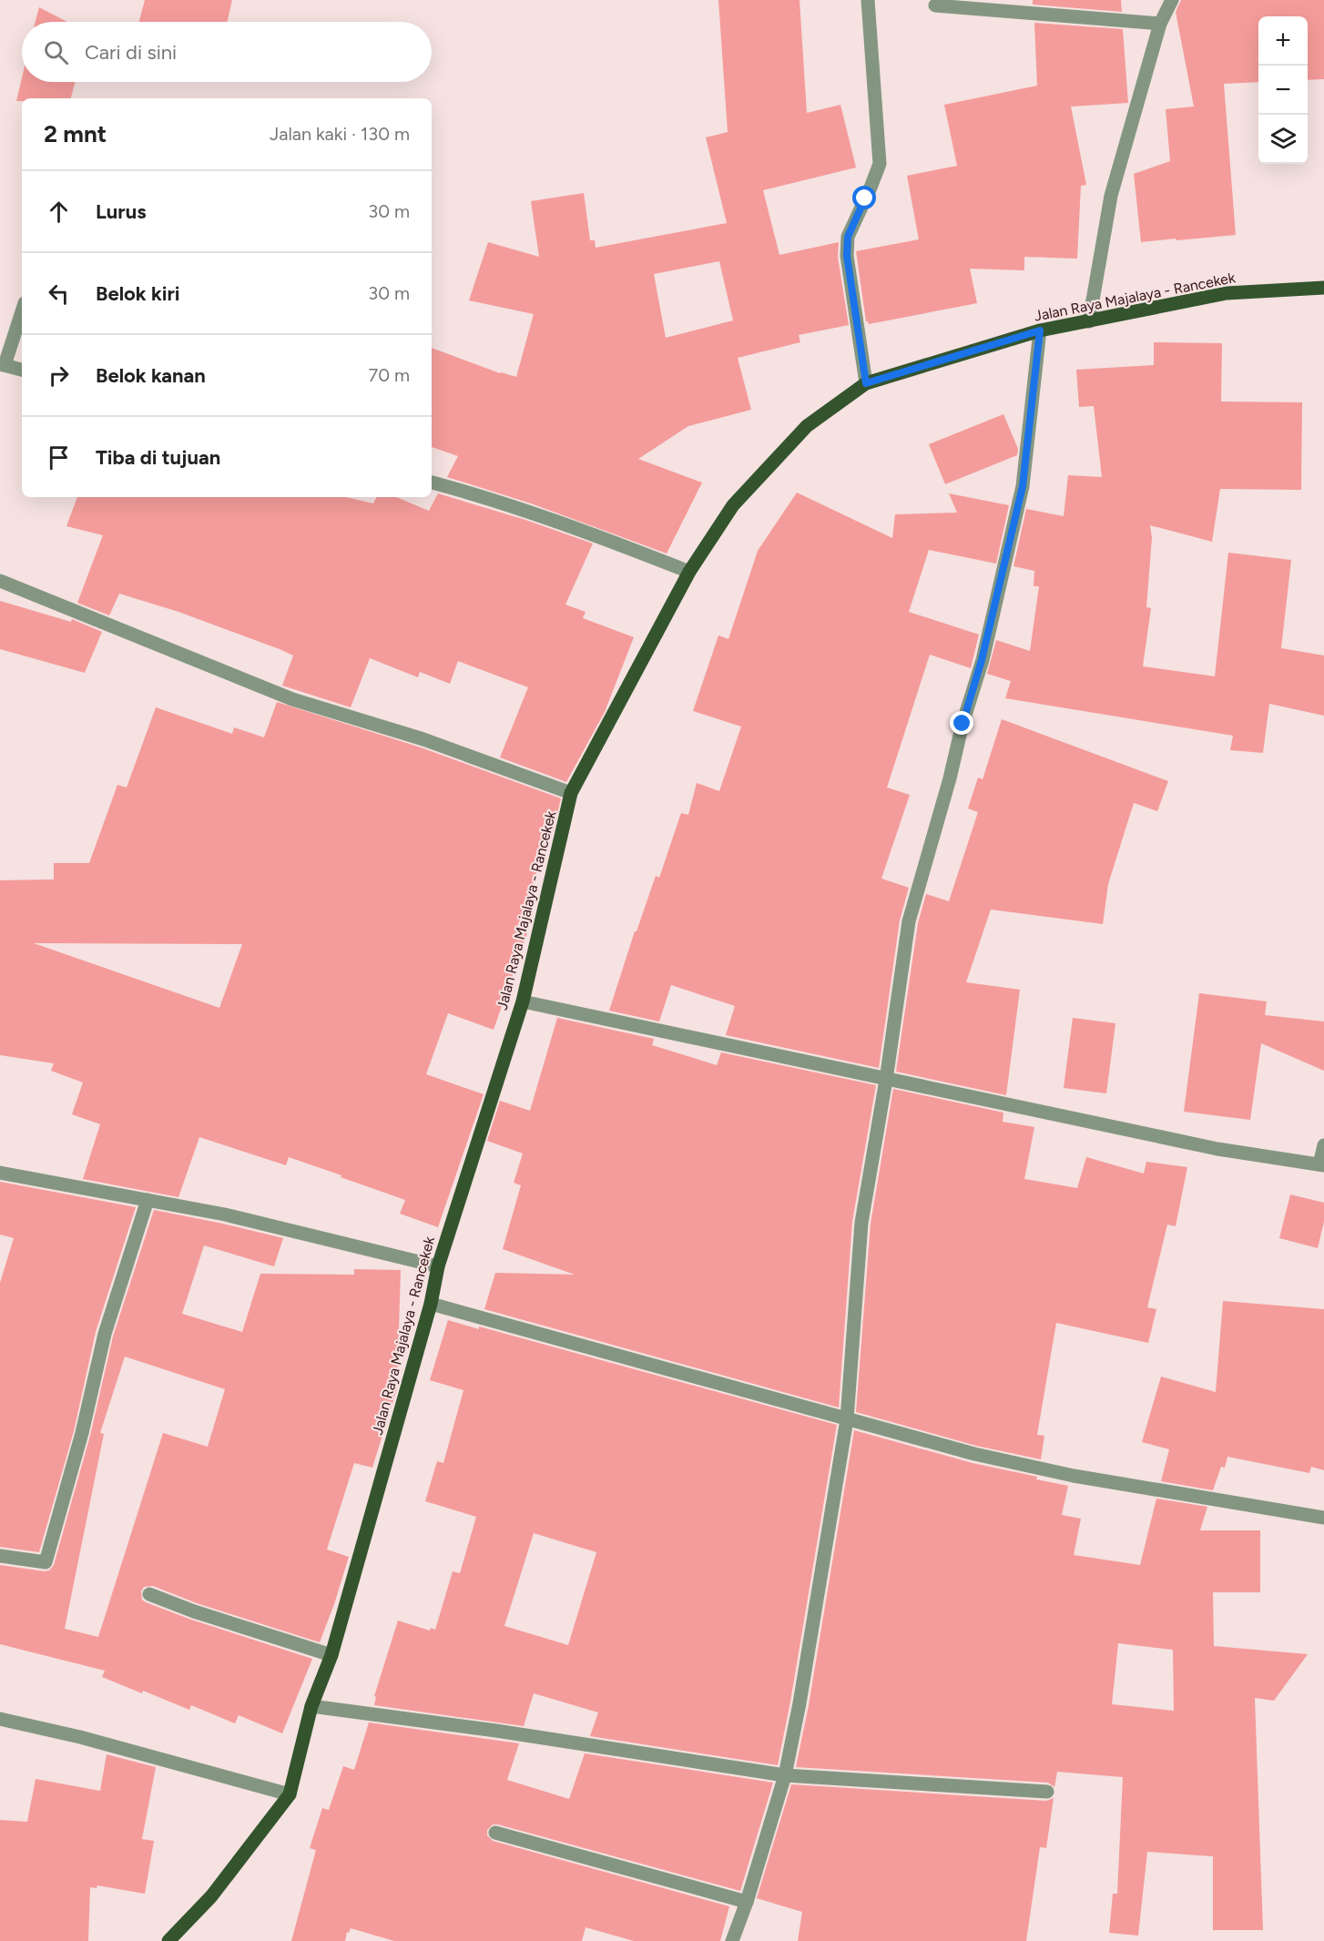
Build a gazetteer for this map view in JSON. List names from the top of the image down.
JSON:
{
  "streets": {
    "main road": ["Jalan Raya Majalaya - Rancekek"]
  },
  "page": {
    "map_buttons": ["+", "−"],
    "search": "Cari di sini",
    "heading": ["2 mnt", "Jalan kaki · 130 m"],
    "list": [
      ["Lurus", "30 m"],
      ["Belok kiri", "30 m"],
      ["Belok kanan", "70 m"],
      "Tiba di tujuan"
    ]
  }
}
